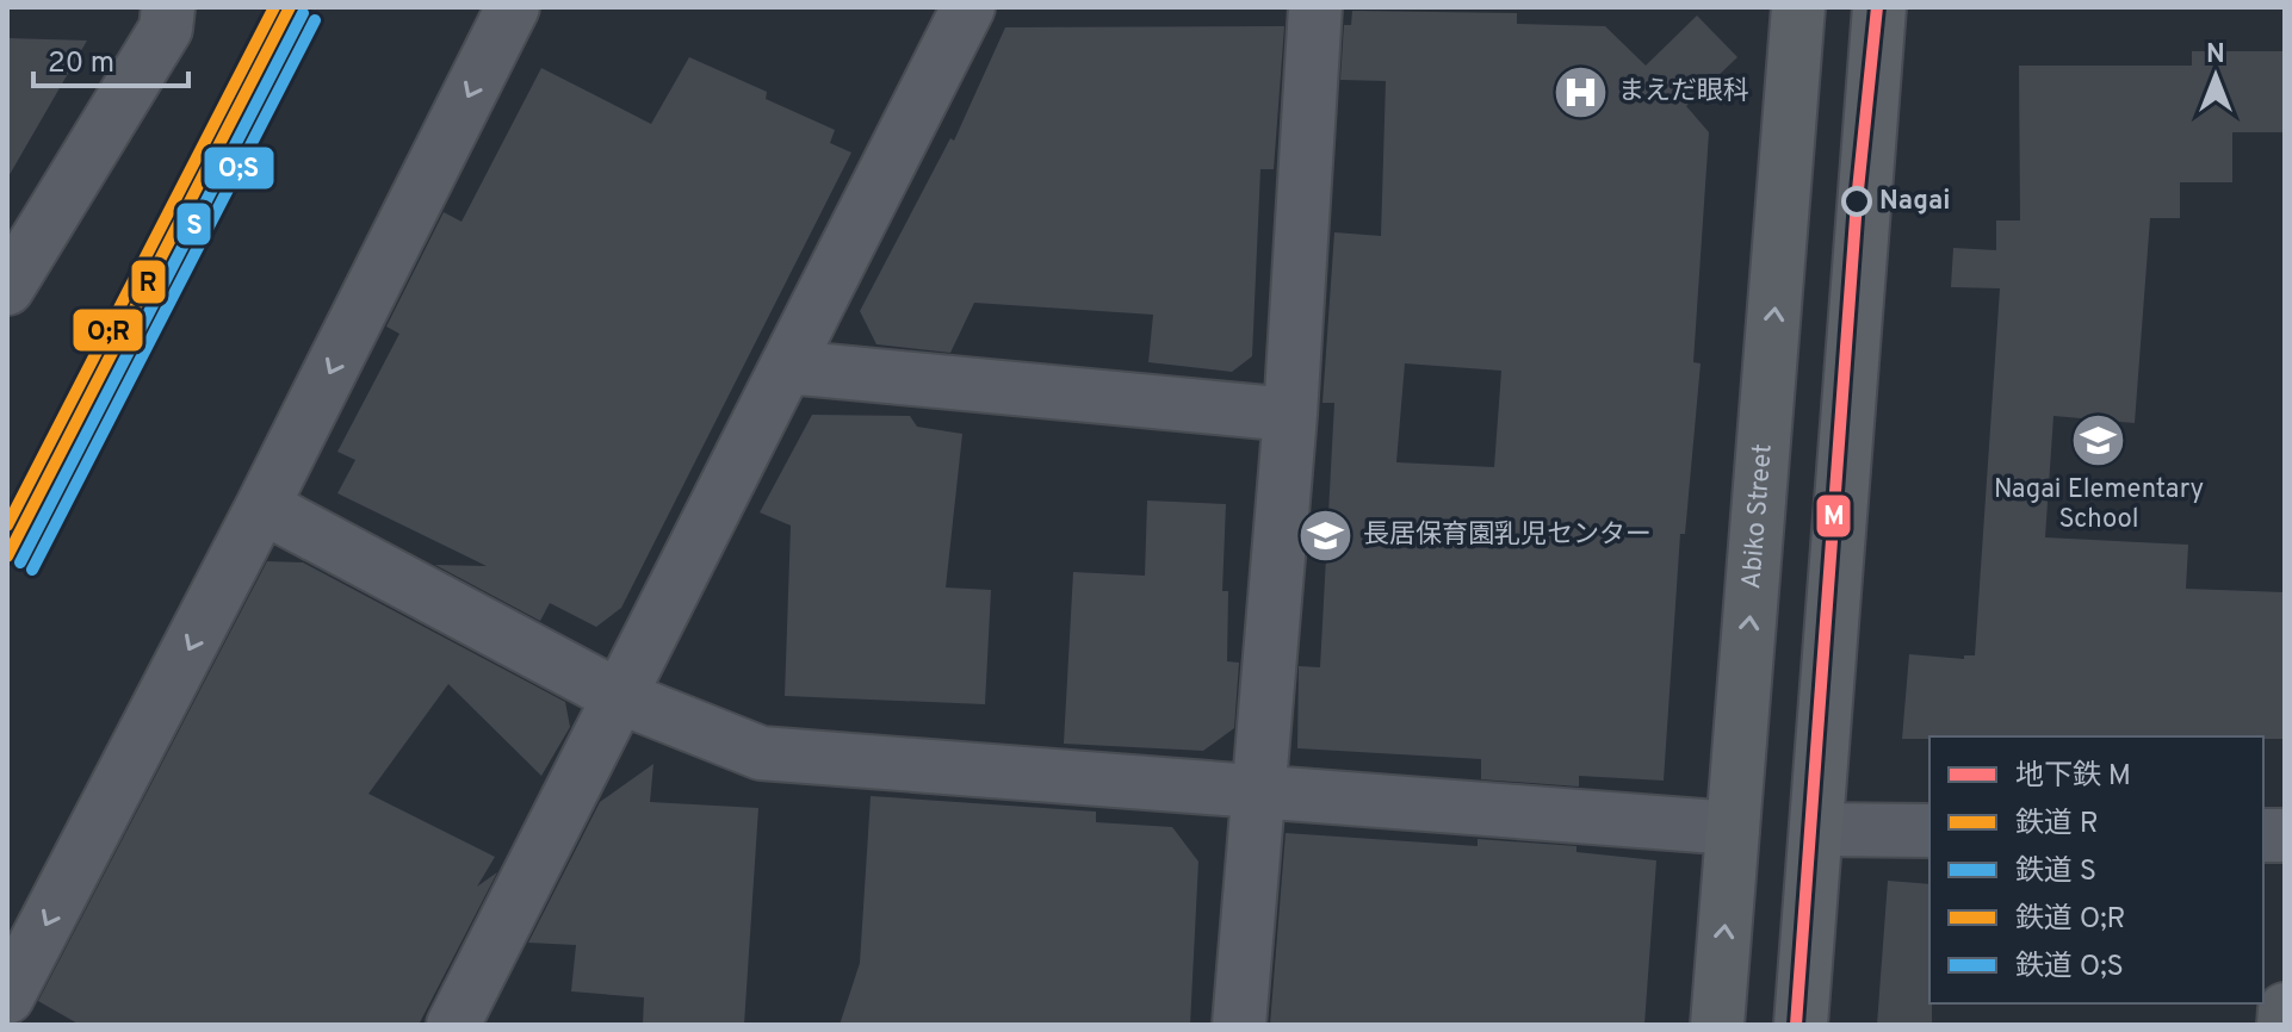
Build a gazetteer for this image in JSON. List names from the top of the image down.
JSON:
{
  "streets": {
    "main road": ["Abiko Street"]
  },
  "places": {
    "hospital": ["まえだ眼科"],
    "other": ["Nagai"],
    "school or university": ["Nagai Elementary School", "長居保育園乳児センター"]
  },
  "lines": [
    "metro line M",
    "rail line R",
    "rail line O;R",
    "rail line S",
    "rail line O;S"
  ],
  "legend": [
    "地下鉄 M",
    "鉄道 R",
    "鉄道 S",
    "鉄道 O;R",
    "鉄道 O;S"
  ],
  "scale_bar": "20 m",
  "north": "top"
}
